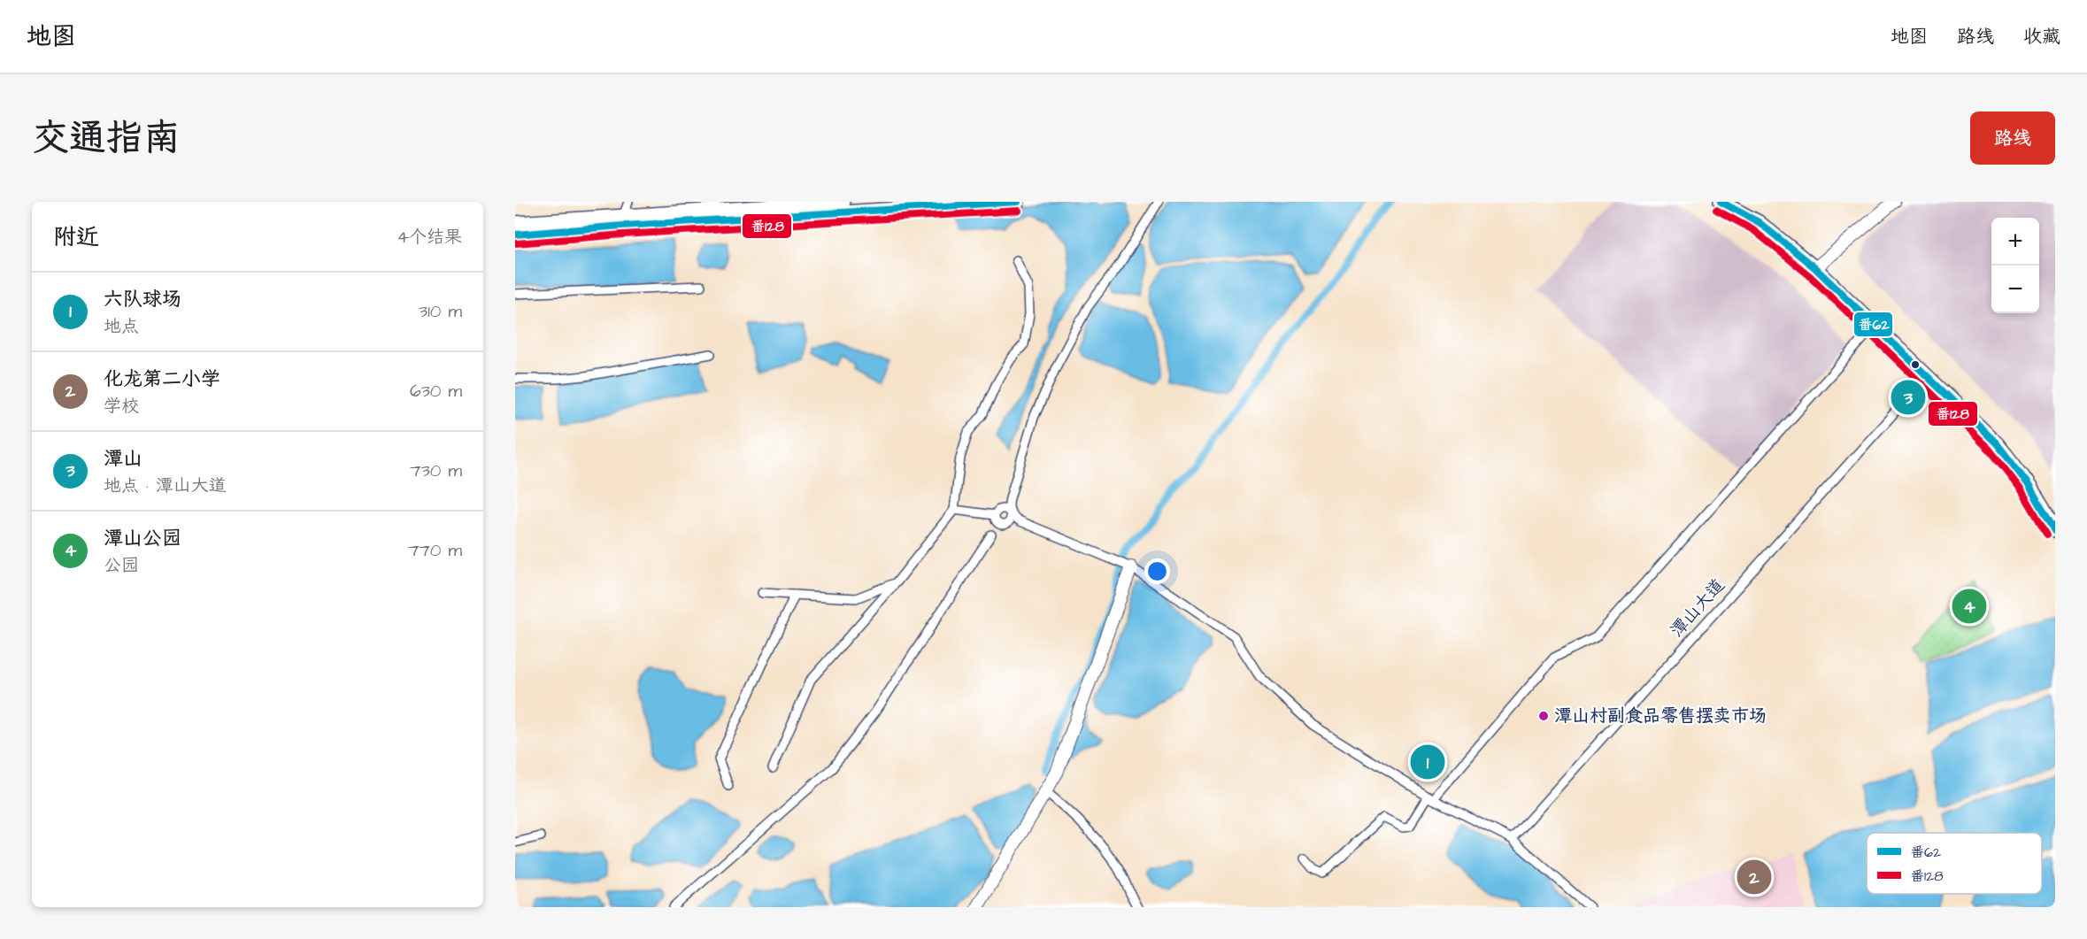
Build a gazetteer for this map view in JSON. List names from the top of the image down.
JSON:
{
  "streets": {
    "street": ["潭山大道"]
  },
  "places": ["潭山村副食品零售摆卖市场"],
  "lines": ["transit line 番62", "transit line 番128"],
  "legend": ["番62", "番128"],
  "page": {
    "header": "地图",
    "nav": ["地图", "路线", "收藏"],
    "title": "交通指南",
    "buttons": "路线",
    "heading": ["附近", "4个结果"],
    "map_buttons": ["+", "−"],
    "list": [
      {
        "mark": "1",
        "name": "六队球场",
        "note": "地点",
        "value": "310 m"
      },
      {
        "mark": "2",
        "name": "化龙第二小学",
        "note": "学校",
        "value": "630 m"
      },
      {
        "mark": "3",
        "name": "潭山",
        "note": "地点 · 潭山大道",
        "value": "730 m"
      },
      {
        "mark": "4",
        "name": "潭山公园",
        "note": "公园",
        "value": "770 m"
      }
    ],
    "pins": [
      "3",
      "4",
      "1",
      "2"
    ]
  }
}
